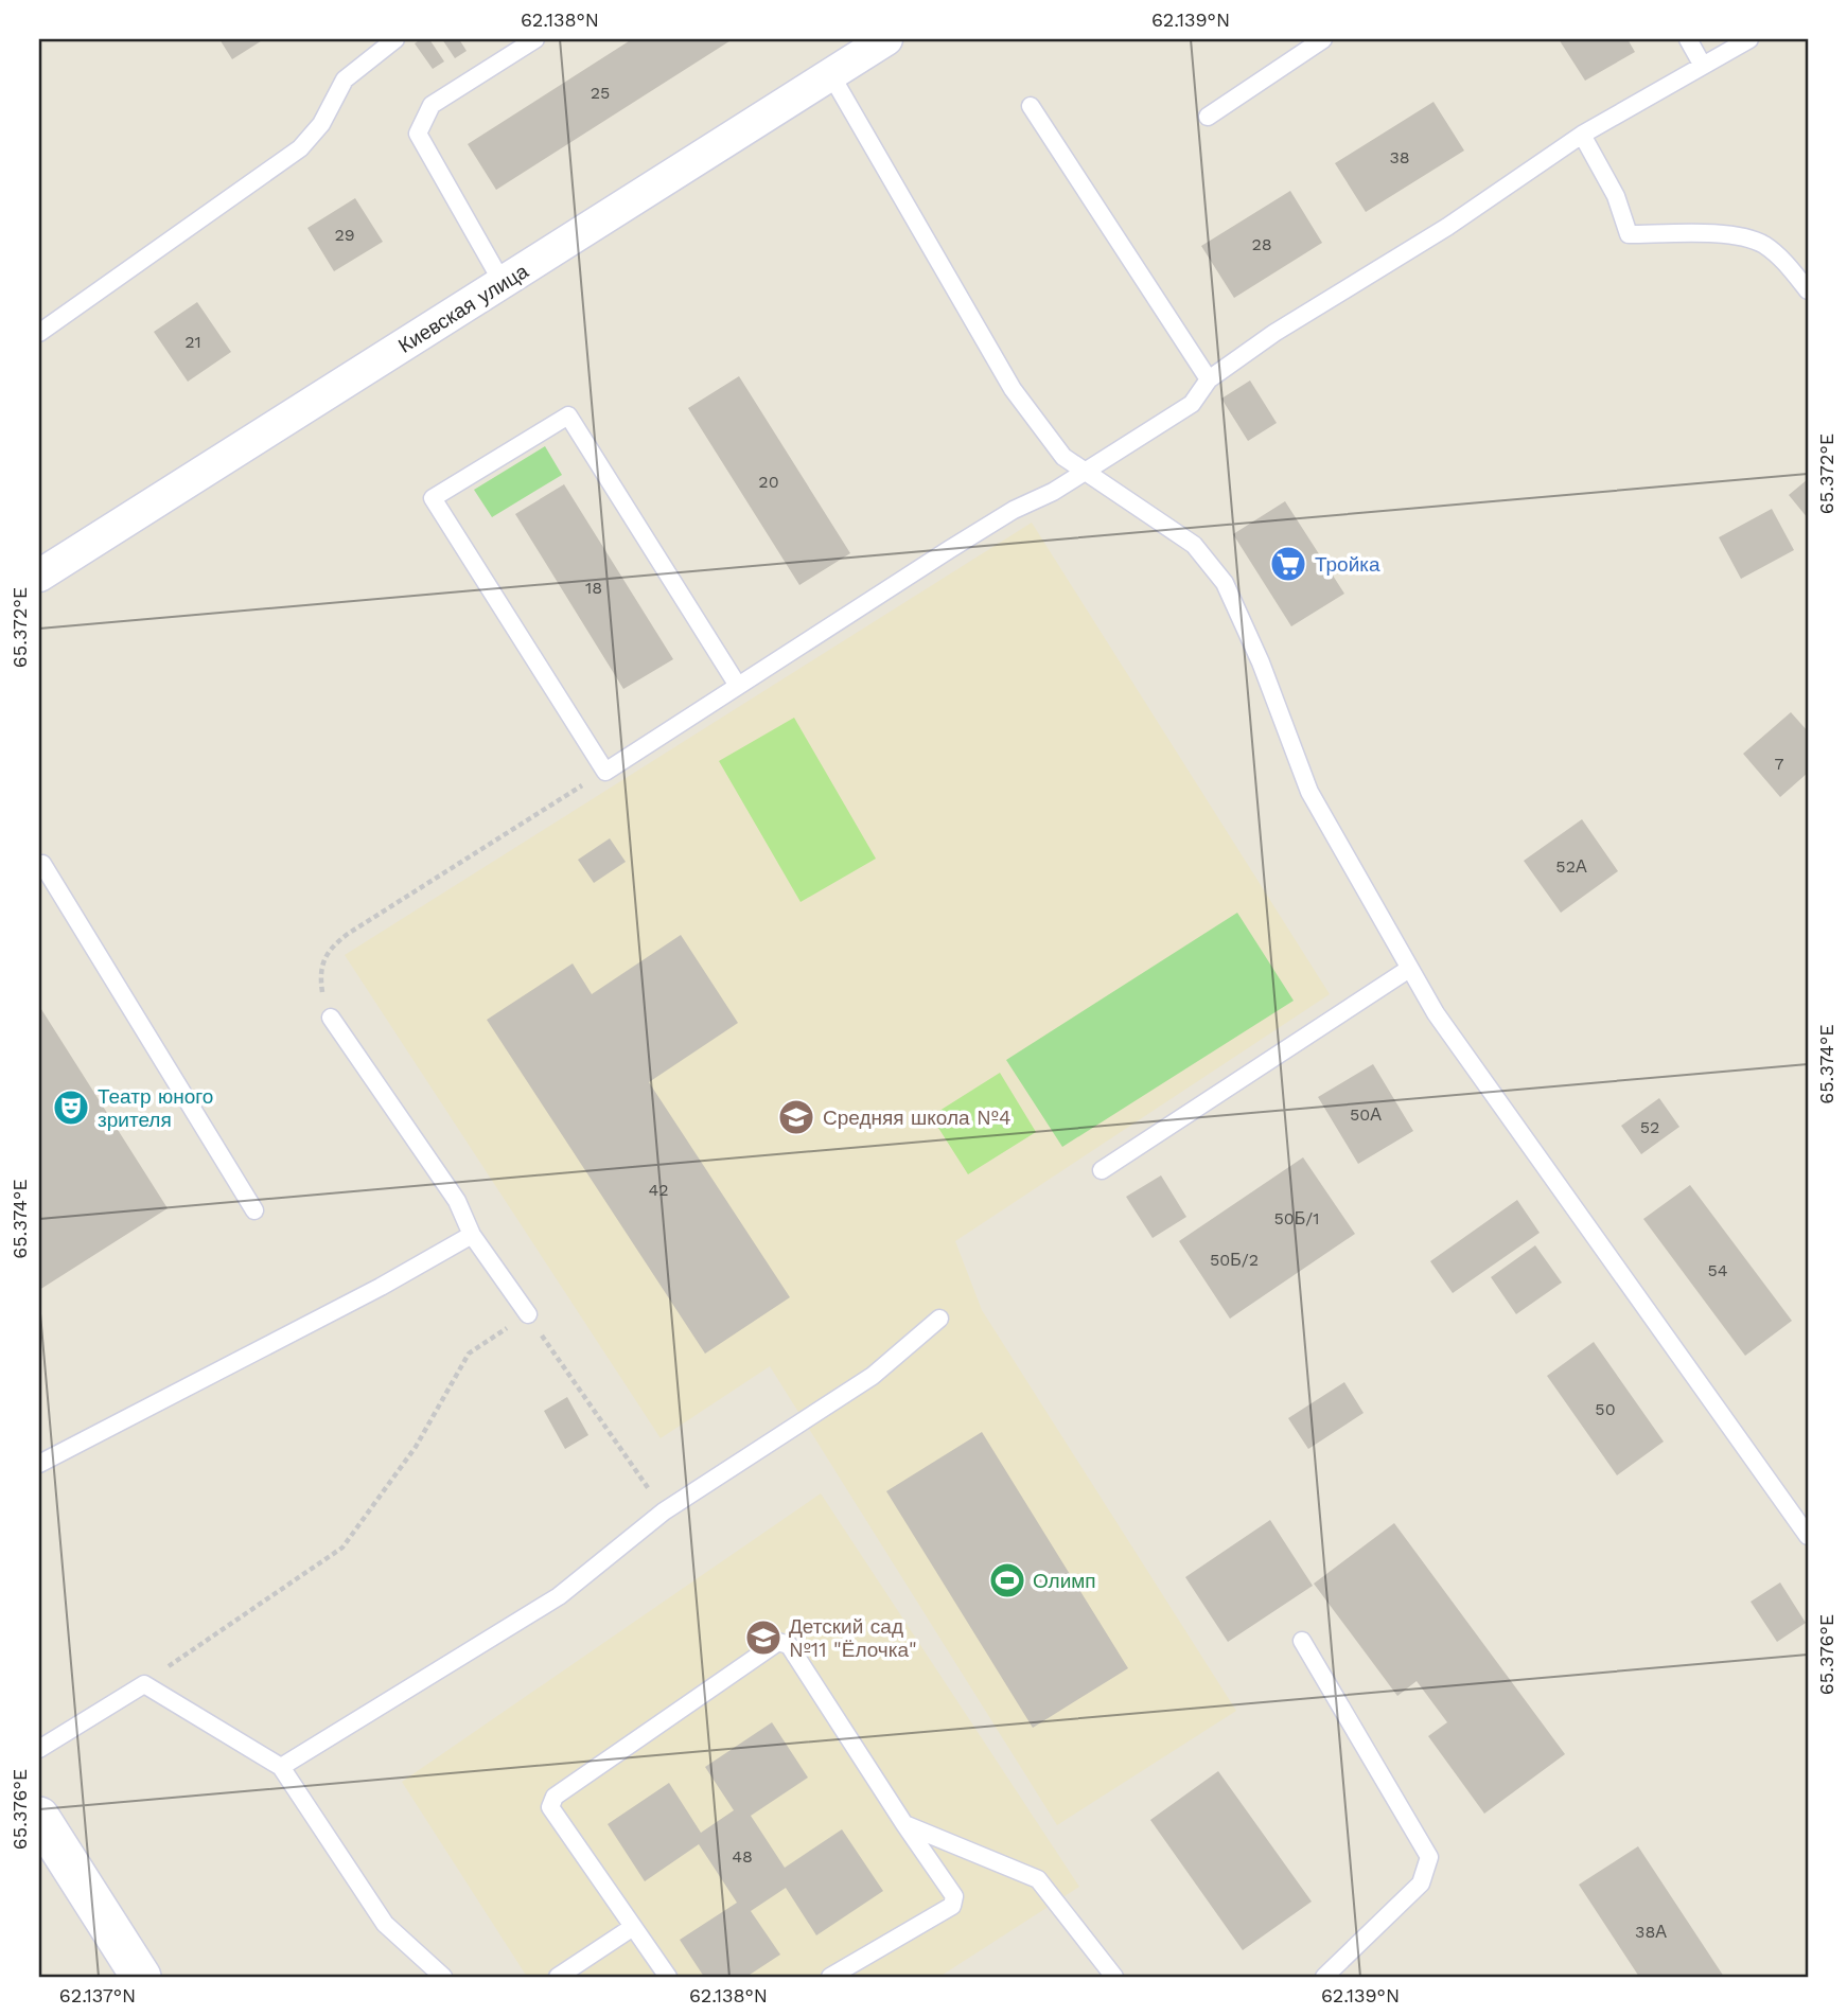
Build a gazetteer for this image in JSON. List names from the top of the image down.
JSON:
{
  "streets": {
    "street": ["Киевская улица"]
  },
  "places": {
    "supermarket": ["Тройка"],
    "theatre": ["Театр юного зрителя"],
    "school or university": ["Средняя школа №4", "Детский сад №11 \"Ёлочка\""],
    "sports": ["Олимп"]
  },
  "house_numbers": [
    "25",
    "38",
    "29",
    "28",
    "21",
    "20",
    "18",
    "7",
    "52А",
    "50А",
    "52",
    "42",
    "50Б/1",
    "50Б/2",
    "54",
    "50",
    "48",
    "38А"
  ],
  "coordinates": [
    "62.138°N",
    "62.139°N",
    "65.372°E",
    "65.374°E",
    "65.376°E",
    "62.137°N"
  ]
}
